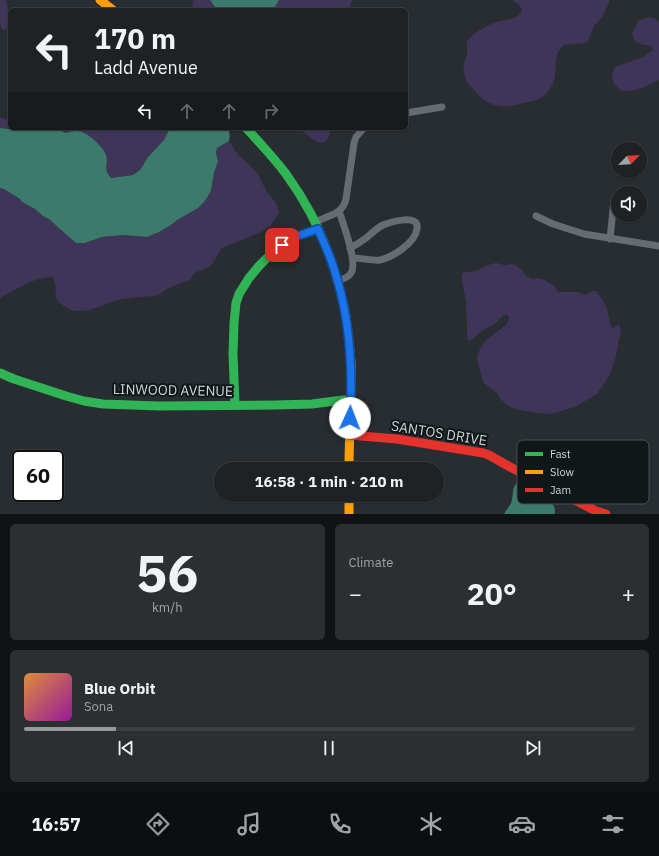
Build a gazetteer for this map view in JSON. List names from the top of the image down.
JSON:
{
  "streets": {
    "street": ["LINWOOD AVENUE", "SANTOS DRIVE"]
  },
  "legend": ["Fast", "Slow", "Jam"],
  "north": "top right",
  "page": {
    "turn": ["170 m", "Ladd Avenue"],
    "limit": "60",
    "trip": "16:58 · 1 min · 210 m",
    "tile": [
      ["56", "km/h"],
      "Climate"
    ],
    "heat": ["−", "20°", "+"],
    "song": ["Blue Orbit", "Sona"],
    "tabs": "16:57"
  }
}
